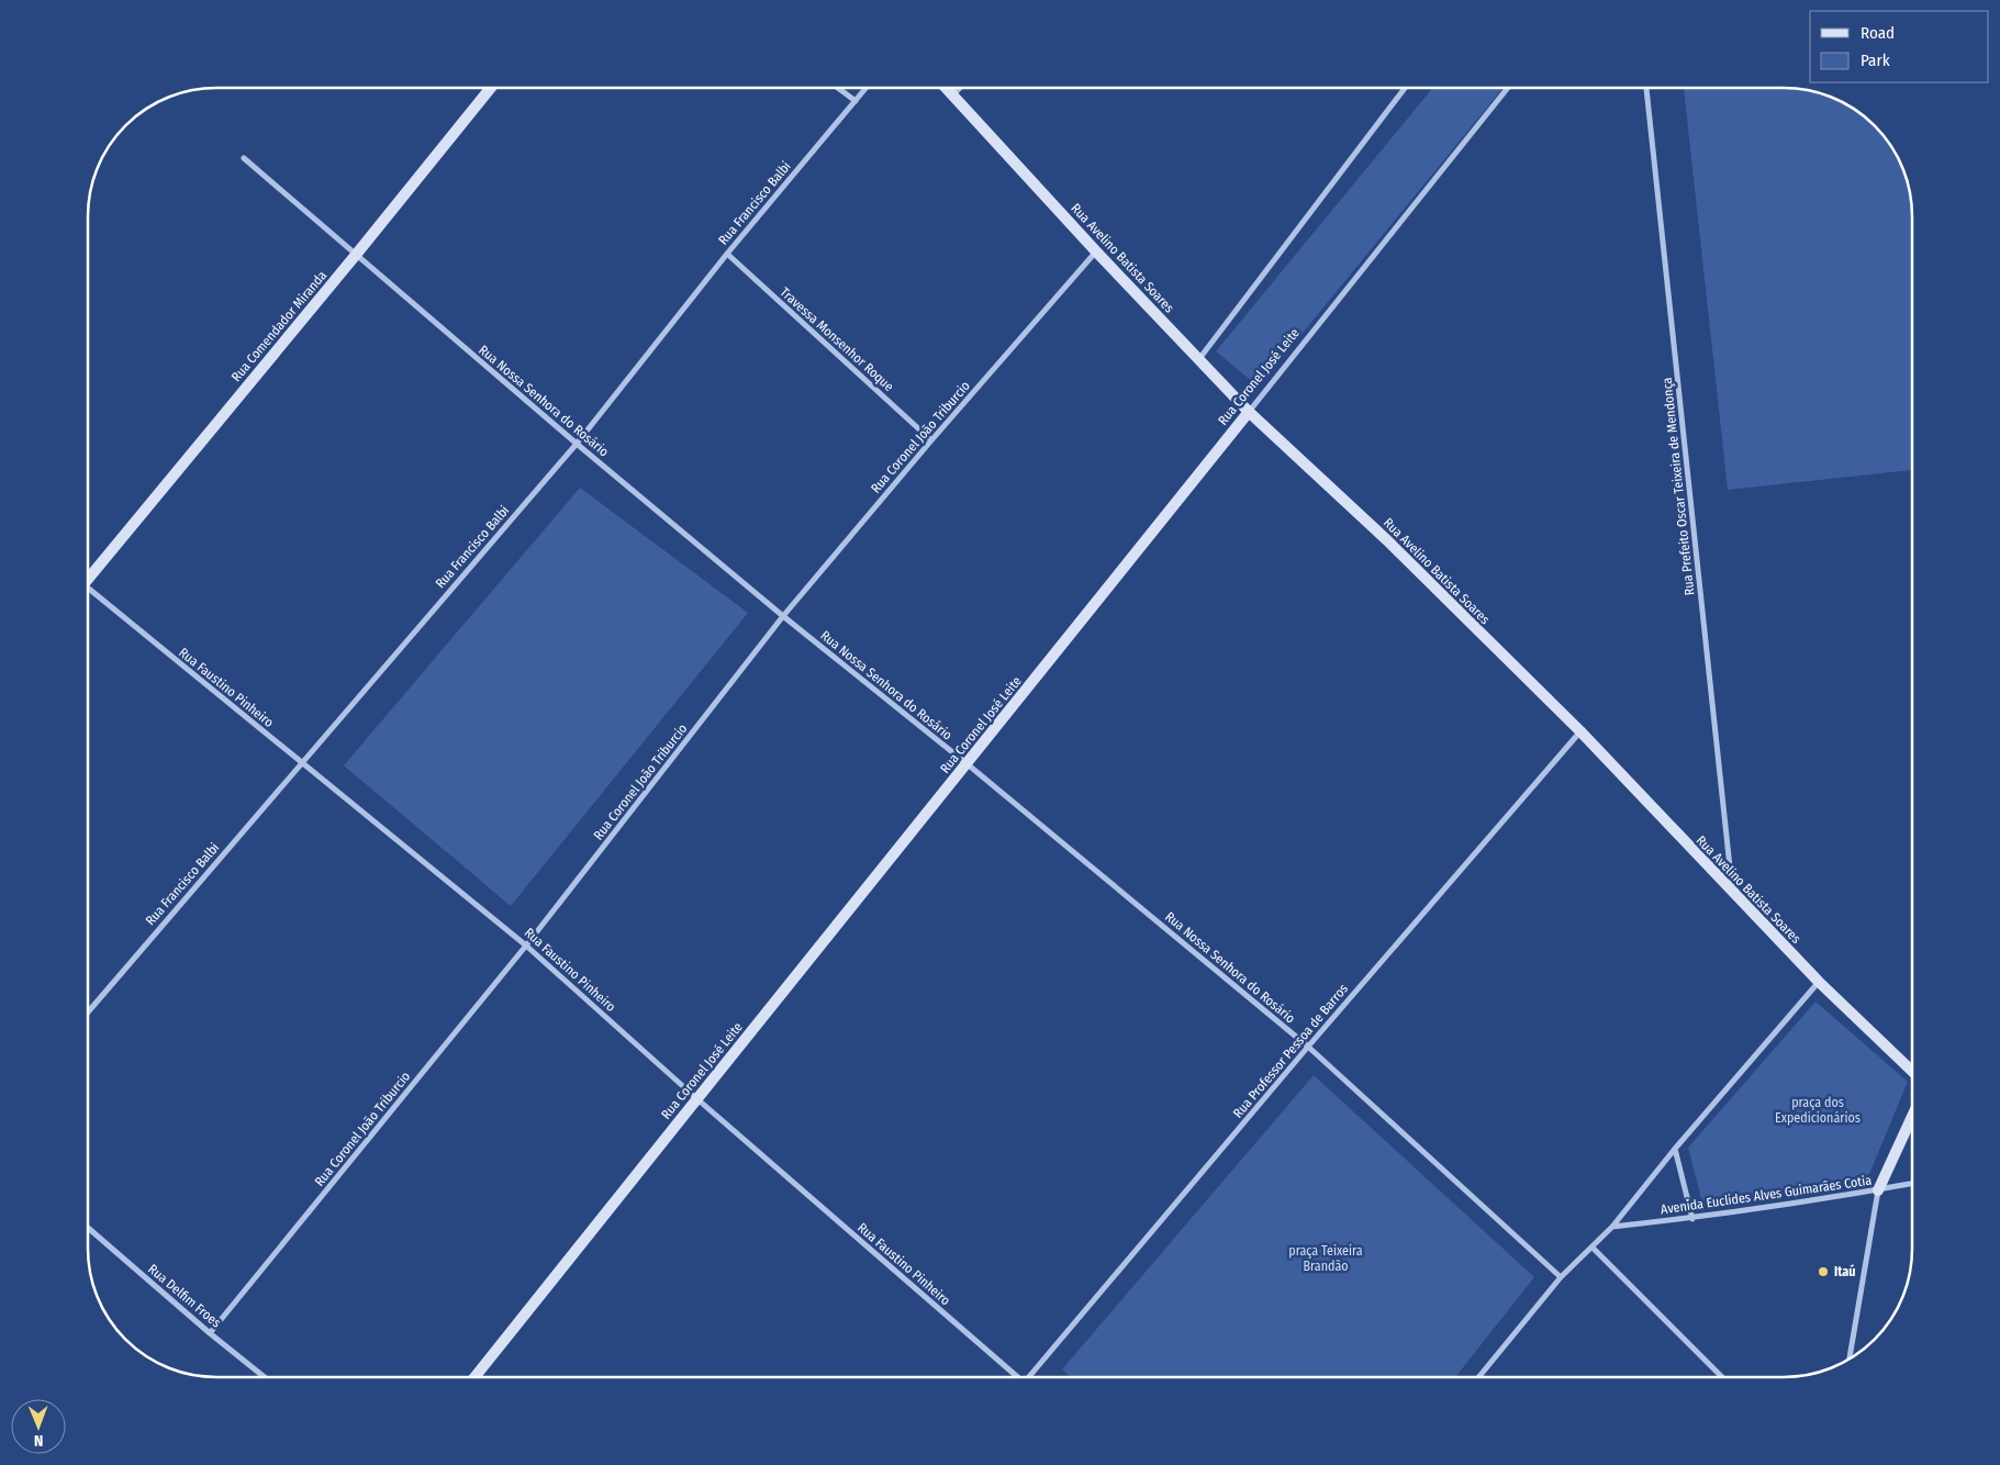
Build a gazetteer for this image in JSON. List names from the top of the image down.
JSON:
{
  "streets": {
    "street": [
      "Rua Francisco Balbi",
      "Rua Avelino Batista Soares",
      "Rua Comendador Miranda",
      "Travessa Monsenhor Roque",
      "Rua Coronel José Leite",
      "Rua Nossa Senhora do Rosário",
      "Rua Coronel João Triburcio",
      "Rua Prefeito Oscar Teixeira de Mendonça",
      "Rua Faustino Pinheiro",
      "Rua Professor Pessoa de Barros",
      "Avenida Euclides Alves Guimarães Cotia",
      "Rua Delfim Froes"
    ]
  },
  "crossings": [
    ["Rua Francisco Balbi", "Travessa Monsenhor Roque"],
    ["Rua Francisco Balbi", "Rua Nossa Senhora do Rosário"],
    ["Rua Francisco Balbi", "Rua Faustino Pinheiro"],
    ["Rua Avelino Batista Soares", "Rua Coronel José Leite"],
    ["Rua Avelino Batista Soares", "Rua Coronel João Triburcio"],
    ["Rua Avelino Batista Soares", "Rua Prefeito Oscar Teixeira de Mendonça"],
    ["Rua Avelino Batista Soares", "Rua Professor Pessoa de Barros"],
    ["Rua Comendador Miranda", "Rua Nossa Senhora do Rosário"],
    ["Travessa Monsenhor Roque", "Rua Coronel João Triburcio"],
    ["Rua Coronel José Leite", "Rua Nossa Senhora do Rosário"],
    ["Rua Coronel José Leite", "Rua Faustino Pinheiro"],
    ["Rua Nossa Senhora do Rosário", "Rua Coronel João Triburcio"],
    ["Rua Nossa Senhora do Rosário", "Rua Professor Pessoa de Barros"],
    ["Rua Coronel João Triburcio", "Rua Faustino Pinheiro"],
    ["Rua Coronel João Triburcio", "Rua Delfim Froes"]
  ],
  "parks": ["praça dos Expedicionários", "praça Teixeira Brandão"],
  "places": ["Itaú"],
  "legend": ["Road", "Park"],
  "north": "bottom"
}
